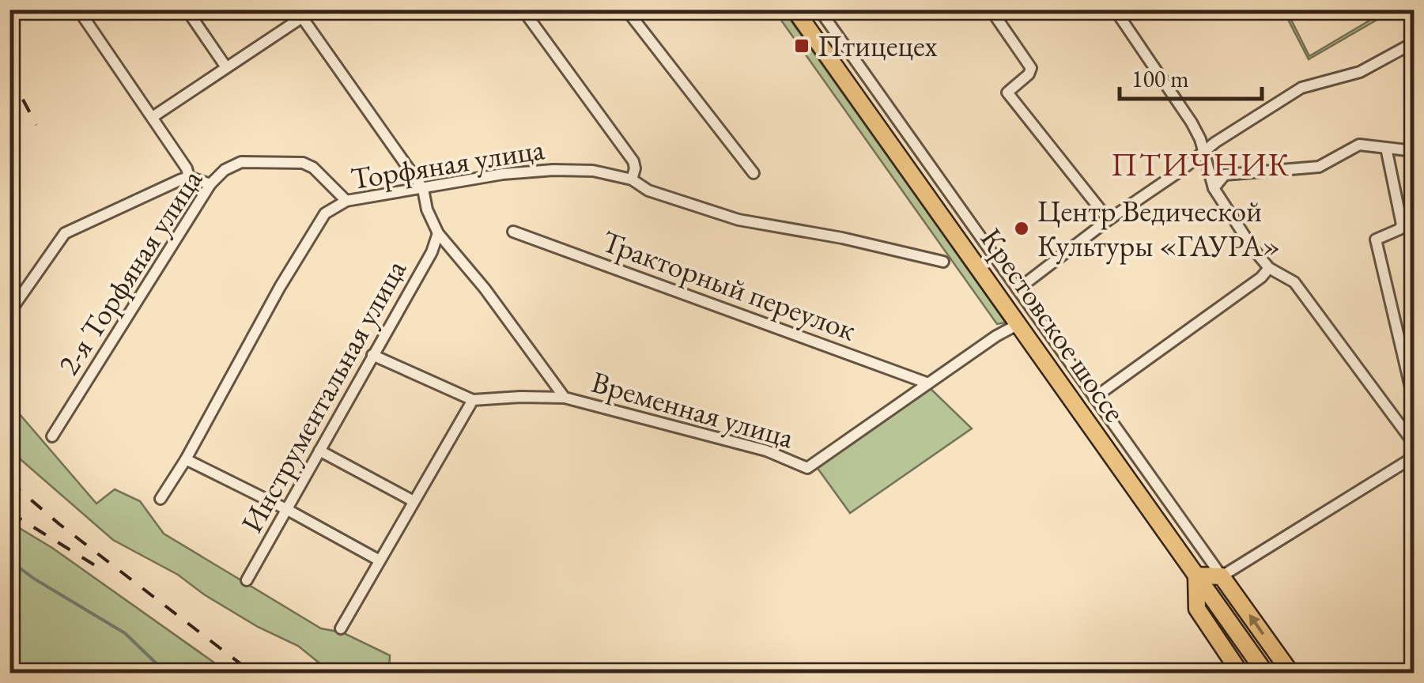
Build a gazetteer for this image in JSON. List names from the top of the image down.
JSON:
{
  "streets": {
    "main road": ["Крестовское шоссе"],
    "street": [
      "Торфяная улица",
      "2-я Торфяная улица",
      "Тракторный переулок",
      "Инструментальная улица",
      "Временная улица"
    ]
  },
  "crossings": [
    ["Торфяная улица", "2-я Торфяная улица"],
    ["Торфяная улица", "Временная улица"],
    ["Тракторный переулок", "Временная улица"],
    ["Крестовское шоссе", "Временная улица"],
    ["Инструментальная улица", "Временная улица"]
  ],
  "districts": ["ПТИЧНИК"],
  "places": {
    "transit": ["Птицецех"],
    "other": ["Центр Ведической Культуры «ГАУРА»"]
  },
  "scale_bar": "100 m"
}
